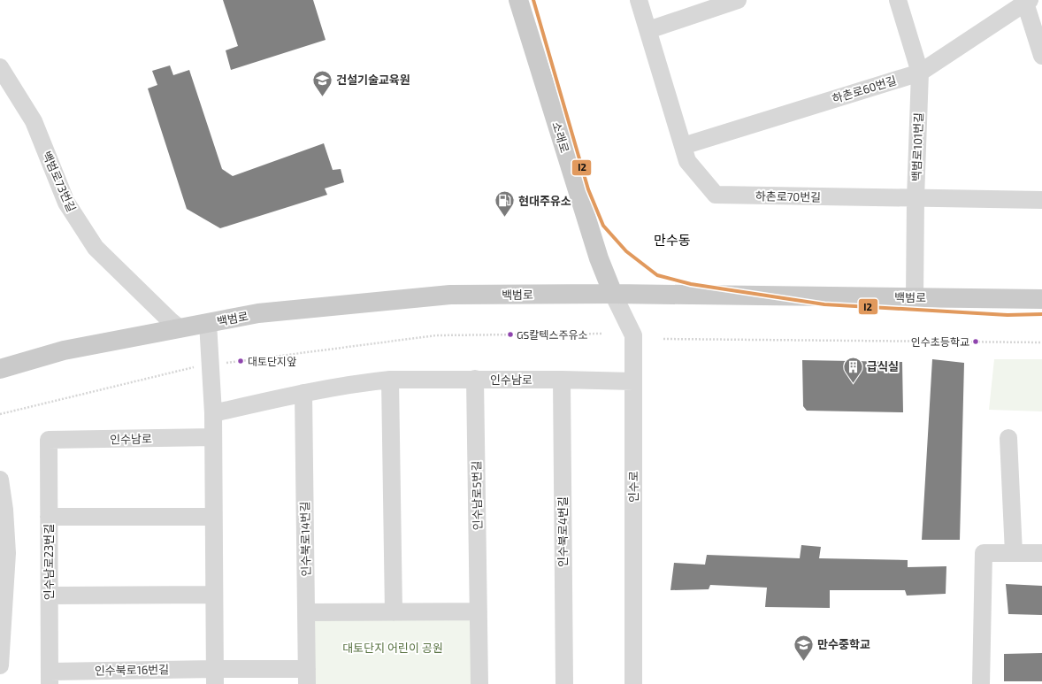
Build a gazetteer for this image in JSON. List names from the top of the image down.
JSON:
{
  "streets": {
    "main road": ["소래로", "백범로"],
    "street": [
      "하촌로60번길",
      "백범로101번길",
      "백범로73번길",
      "하촌로70번길",
      "인수남로",
      "인수로",
      "인수남로5번길",
      "인수북로4번길",
      "인수북로14번길",
      "인수남로23번길",
      "인수북로16번길"
    ]
  },
  "crossings": [
    ["하촌로60번길", "백범로101번길"],
    ["하촌로60번길", "하촌로70번길"],
    ["소래로", "백범로"],
    ["소래로", "인수로"],
    ["백범로101번길", "하촌로70번길"],
    ["백범로101번길", "백범로"],
    ["백범로73번길", "백범로"],
    ["백범로", "인수로"],
    ["인수남로", "인수로"],
    ["인수남로", "인수남로5번길"],
    ["인수남로", "인수북로4번길"],
    ["인수남로", "인수북로14번길"],
    ["인수남로", "인수남로23번길"],
    ["인수북로14번길", "인수북로16번길"],
    ["인수남로23번길", "인수북로16번길"]
  ],
  "districts": ["만수동"],
  "parks": ["대토단지 어린이 공원"],
  "places": {
    "school or university": ["건설기술교육원", "만수중학교"],
    "fuel station": ["현대주유소"],
    "other": ["GS칼텍스주유소", "인수초등학교", "대토단지앞"],
    "building": ["급식실"]
  },
  "lines": ["transit line I2"]
}
